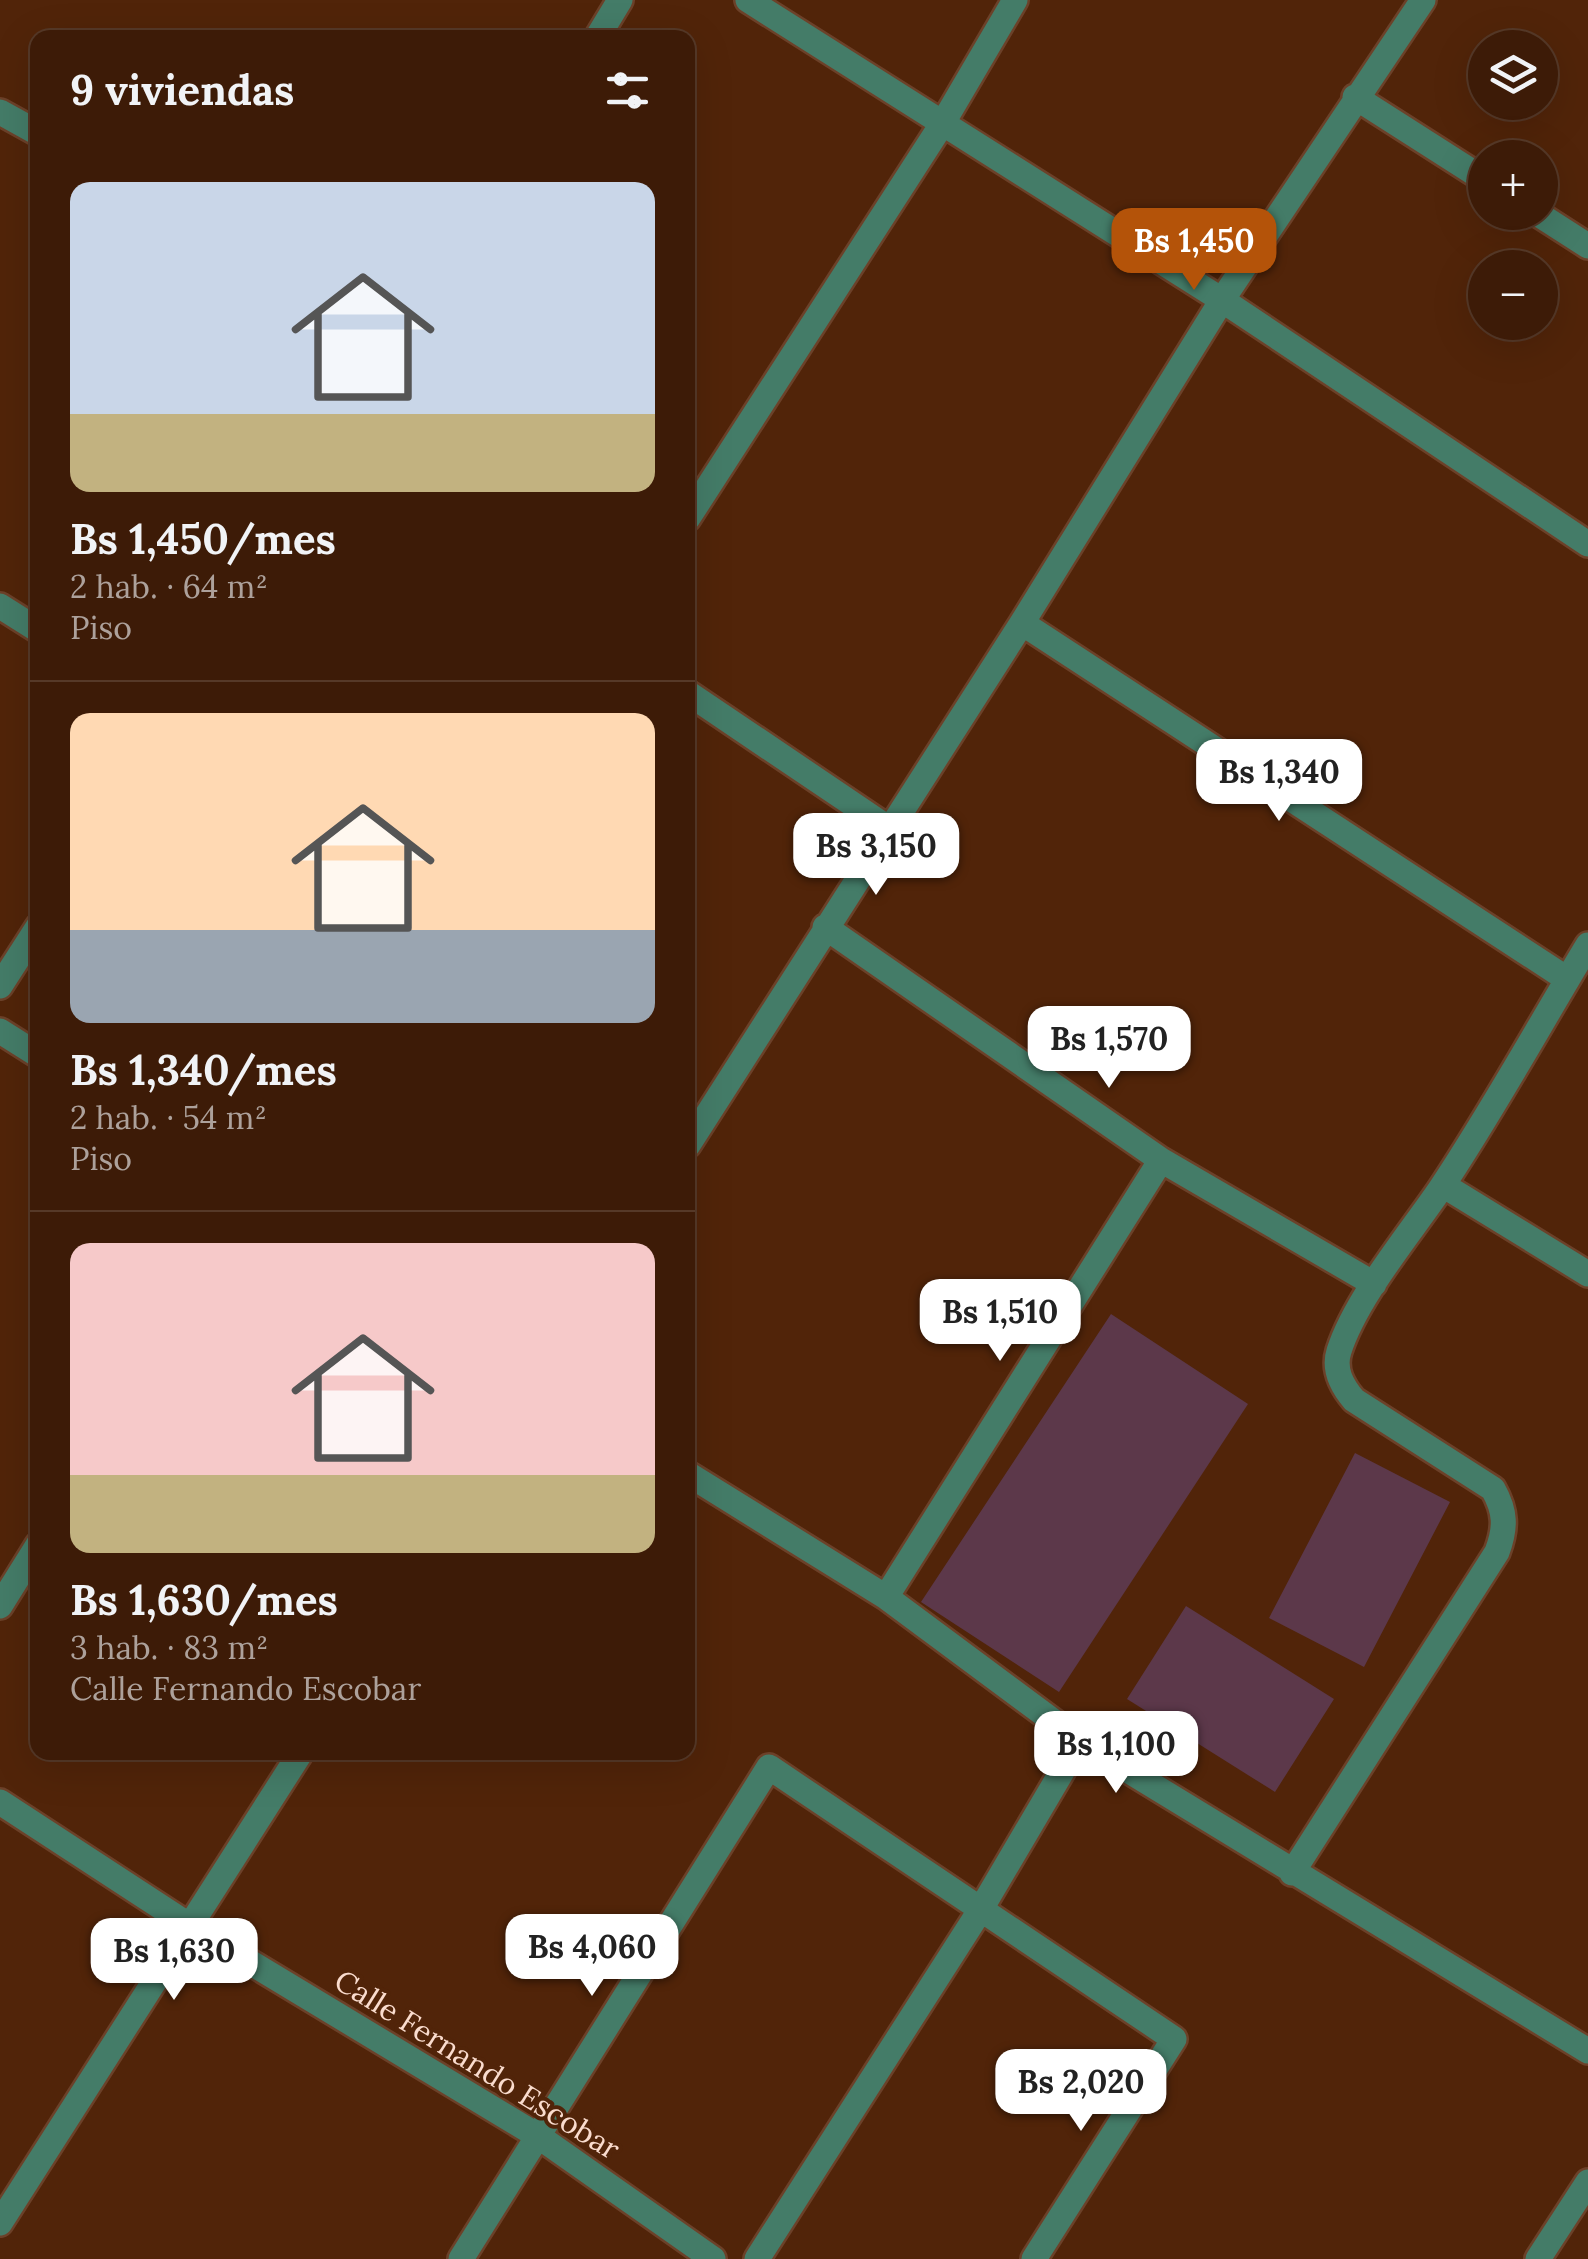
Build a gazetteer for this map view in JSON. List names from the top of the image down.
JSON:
{
  "streets": {
    "street": ["Calle Fernando Escobar"]
  },
  "page": {
    "map_buttons": ["+", "−"],
    "heading": "9 viviendas",
    "list": [
      {
        "name": "Bs 1,450/mes",
        "note": "2 hab. · 64 m² · Piso"
      },
      {
        "name": "Bs 1,340/mes",
        "note": "2 hab. · 54 m² · Piso"
      },
      {
        "name": "Bs 1,630/mes",
        "note": "3 hab. · 83 m² · Calle Fernando Escobar"
      }
    ],
    "price": [
      "Bs 1,450",
      "Bs 1,340",
      "Bs 3,150",
      "Bs 1,570",
      "Bs 1,510",
      "Bs 1,100",
      "Bs 4,060",
      "Bs 1,630",
      "Bs 2,020"
    ]
  }
}
